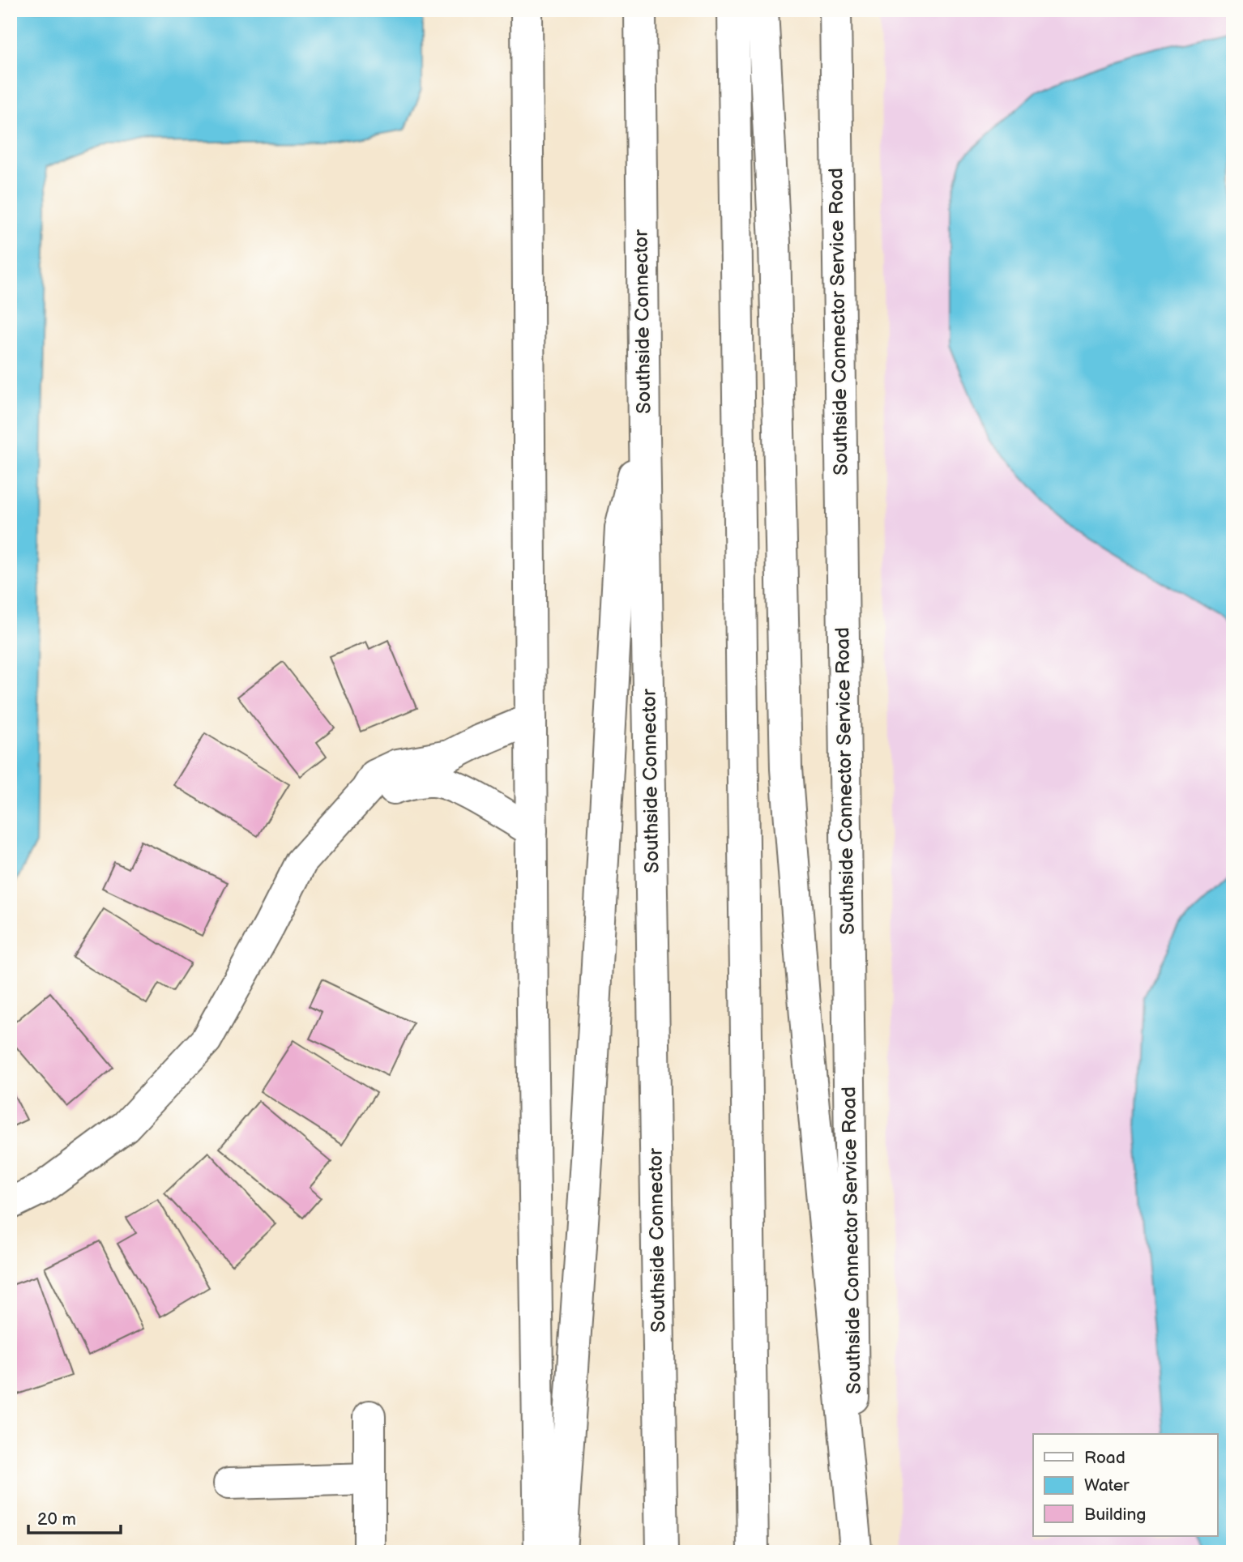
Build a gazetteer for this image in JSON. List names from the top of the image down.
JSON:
{
  "streets": {
    "main road": ["Southside Connector", "Southside Connector Service Road"]
  },
  "legend": ["Road", "Water", "Building"],
  "scale_bar": "20 m"
}
